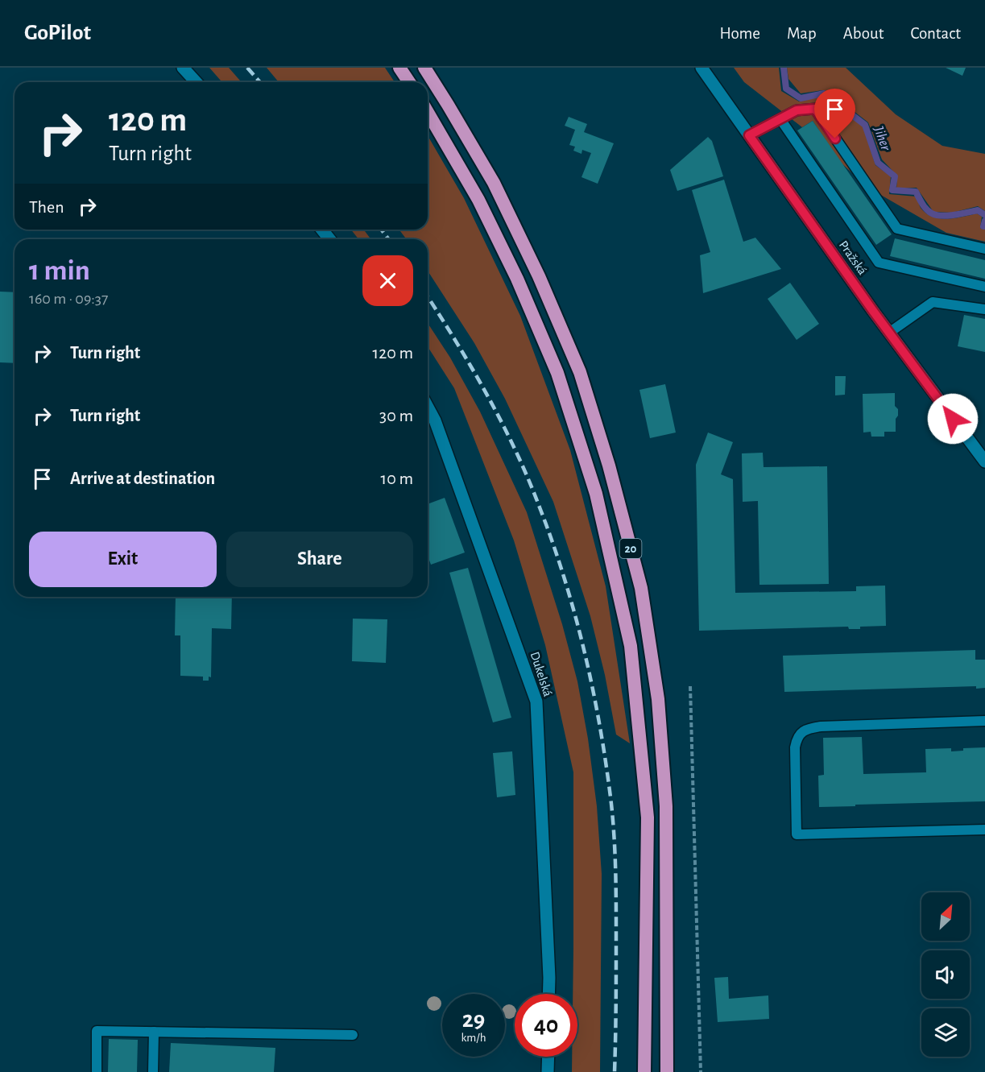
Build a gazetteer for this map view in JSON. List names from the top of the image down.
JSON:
{
  "streets": {
    "highway": ["20"],
    "street": ["Pražská", "Dukelská"]
  },
  "water": ["Jiher"],
  "north": "top right",
  "page": {
    "header": "GoPilot",
    "nav": [
      "Home",
      "Map",
      "About",
      "Contact"
    ],
    "turn": ["120 m", "Turn right"],
    "then": "Then",
    "heading": ["1 min", "160 m · 09:37"],
    "list": [
      {
        "name": "Turn right",
        "value": "120 m"
      },
      {
        "name": "Turn right",
        "value": "30 m"
      },
      {
        "name": "Arrive at destination",
        "value": "10 m"
      }
    ],
    "buttons": ["Exit", "Share"],
    "speed": "29 km/h",
    "limit": "40"
  }
}
